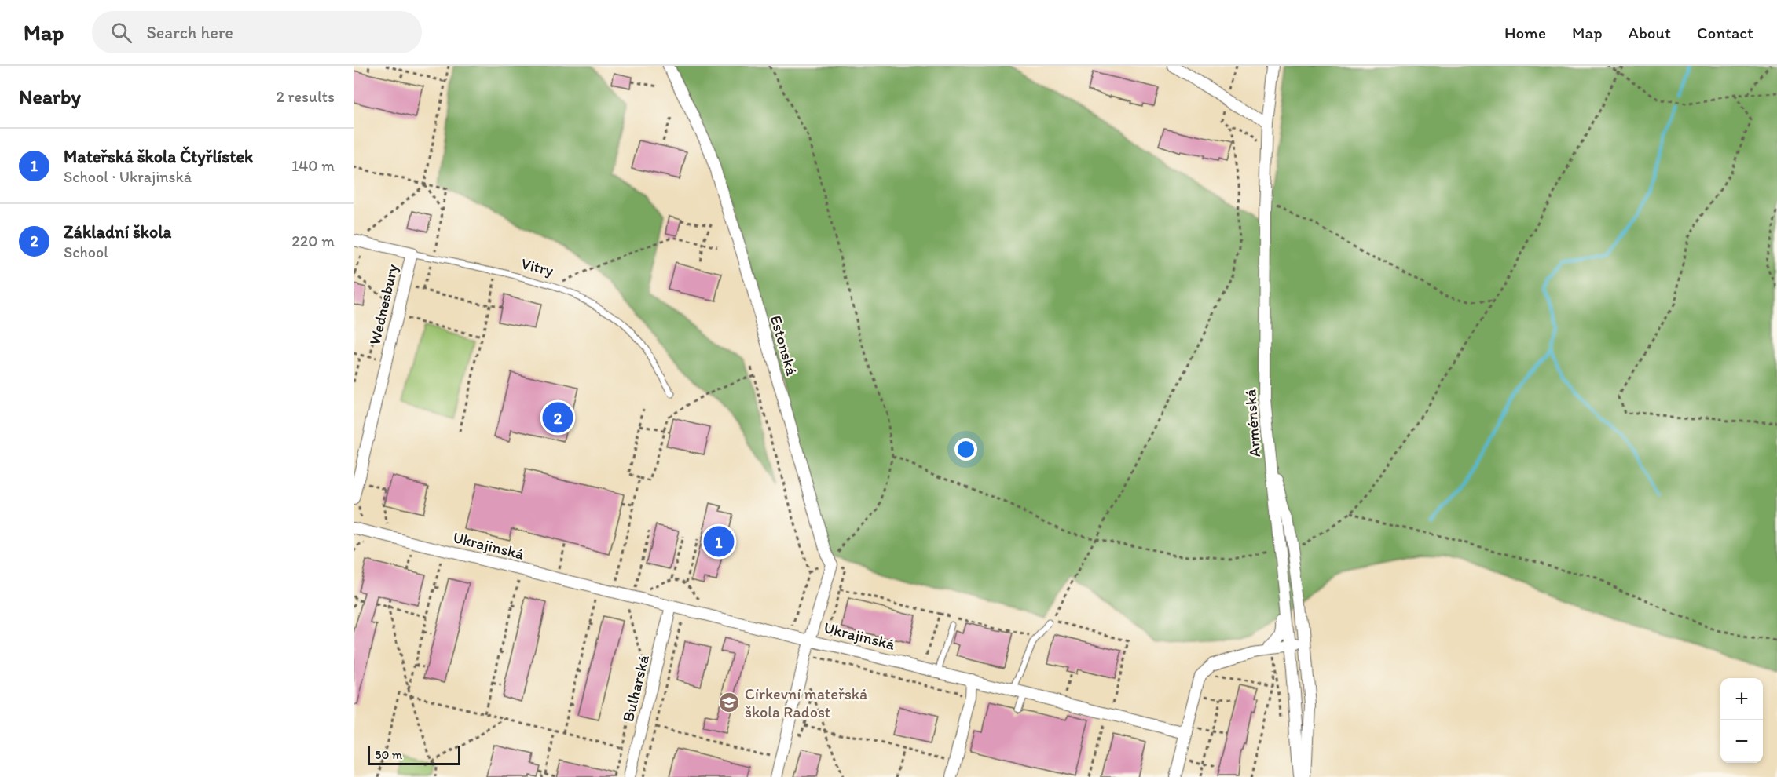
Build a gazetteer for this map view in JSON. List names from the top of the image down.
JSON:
{
  "streets": {
    "street": [
      "Vitry",
      "Wednesbury",
      "Estonská",
      "Arménská",
      "Ukrajinská",
      "Bulharská"
    ]
  },
  "crossings": [
    ["Vitry", "Wednesbury"],
    ["Estonská", "Ukrajinská"],
    ["Ukrajinská", "Bulharská"]
  ],
  "places": {
    "school or university": ["Církevní mateřská škola Radost"]
  },
  "scale_bar": "50 m",
  "page": {
    "header": "Map",
    "search": "Search here",
    "nav": [
      "Home",
      "Map",
      "About",
      "Contact"
    ],
    "heading": ["Nearby", "2 results"],
    "list": [
      {
        "mark": "1",
        "name": "Mateřská škola Čtyřlístek",
        "note": "School · Ukrajinská",
        "value": "140 m"
      },
      {
        "mark": "2",
        "name": "Základní škola",
        "note": "School",
        "value": "220 m"
      }
    ],
    "pins": ["2", "1"],
    "map_buttons": ["+", "−"],
    "scale": "50 m"
  }
}
